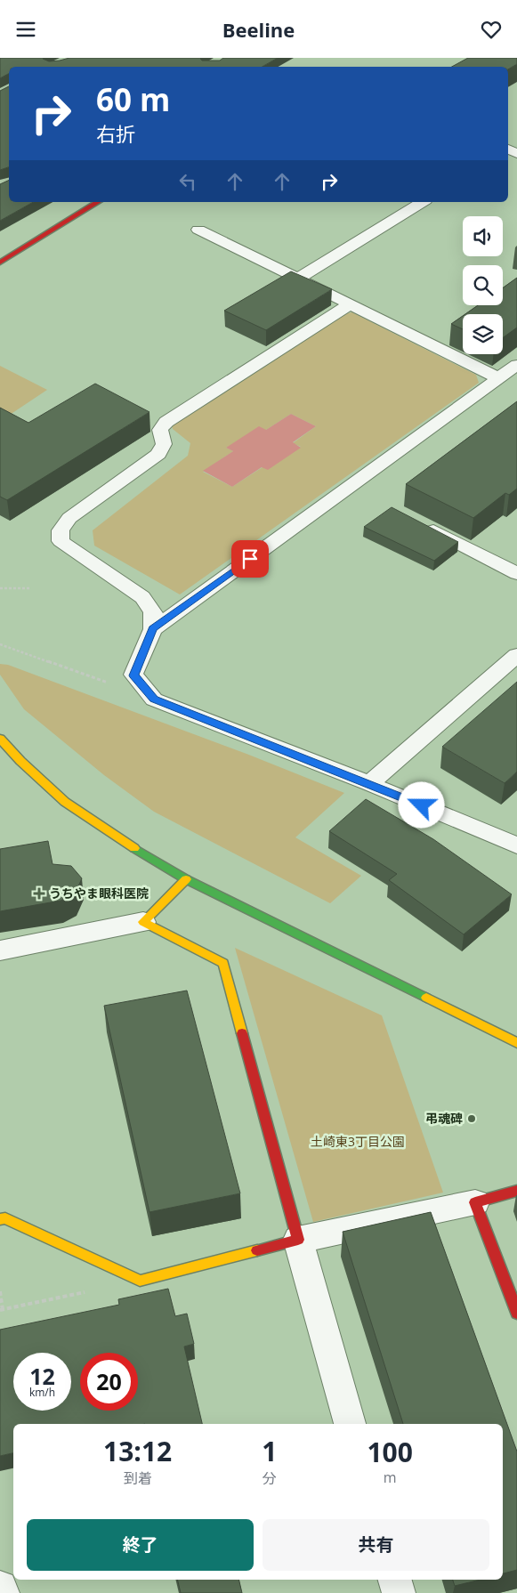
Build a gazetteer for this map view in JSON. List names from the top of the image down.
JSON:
{
  "parks": ["土崎東3丁目公園"],
  "places": {
    "health": ["うちやま眼科医院"],
    "other": ["弔魂碑"]
  },
  "page": {
    "header": "Beeline",
    "turn": ["60 m", "右折"],
    "speed": "12 km/h",
    "limit": "20",
    "eta": [
      "13:12",
      "到着",
      "1",
      "分",
      "100",
      "m"
    ],
    "buttons": ["終了", "共有"]
  }
}
